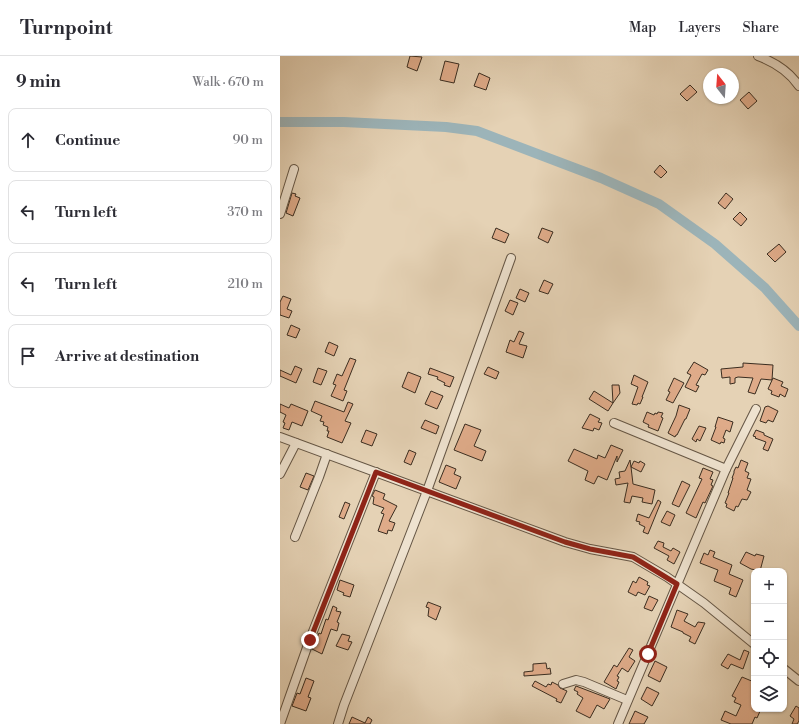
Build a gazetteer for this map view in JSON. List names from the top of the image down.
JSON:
{
  "north": "top",
  "page": {
    "header": "Turnpoint",
    "nav": ["Map", "Layers", "Share"],
    "heading": ["9 min", "Walk · 670 m"],
    "list": [
      ["Continue", "90 m"],
      ["Turn left", "370 m"],
      ["Turn left", "210 m"],
      "Arrive at destination"
    ],
    "map_buttons": ["+", "−"]
  }
}
